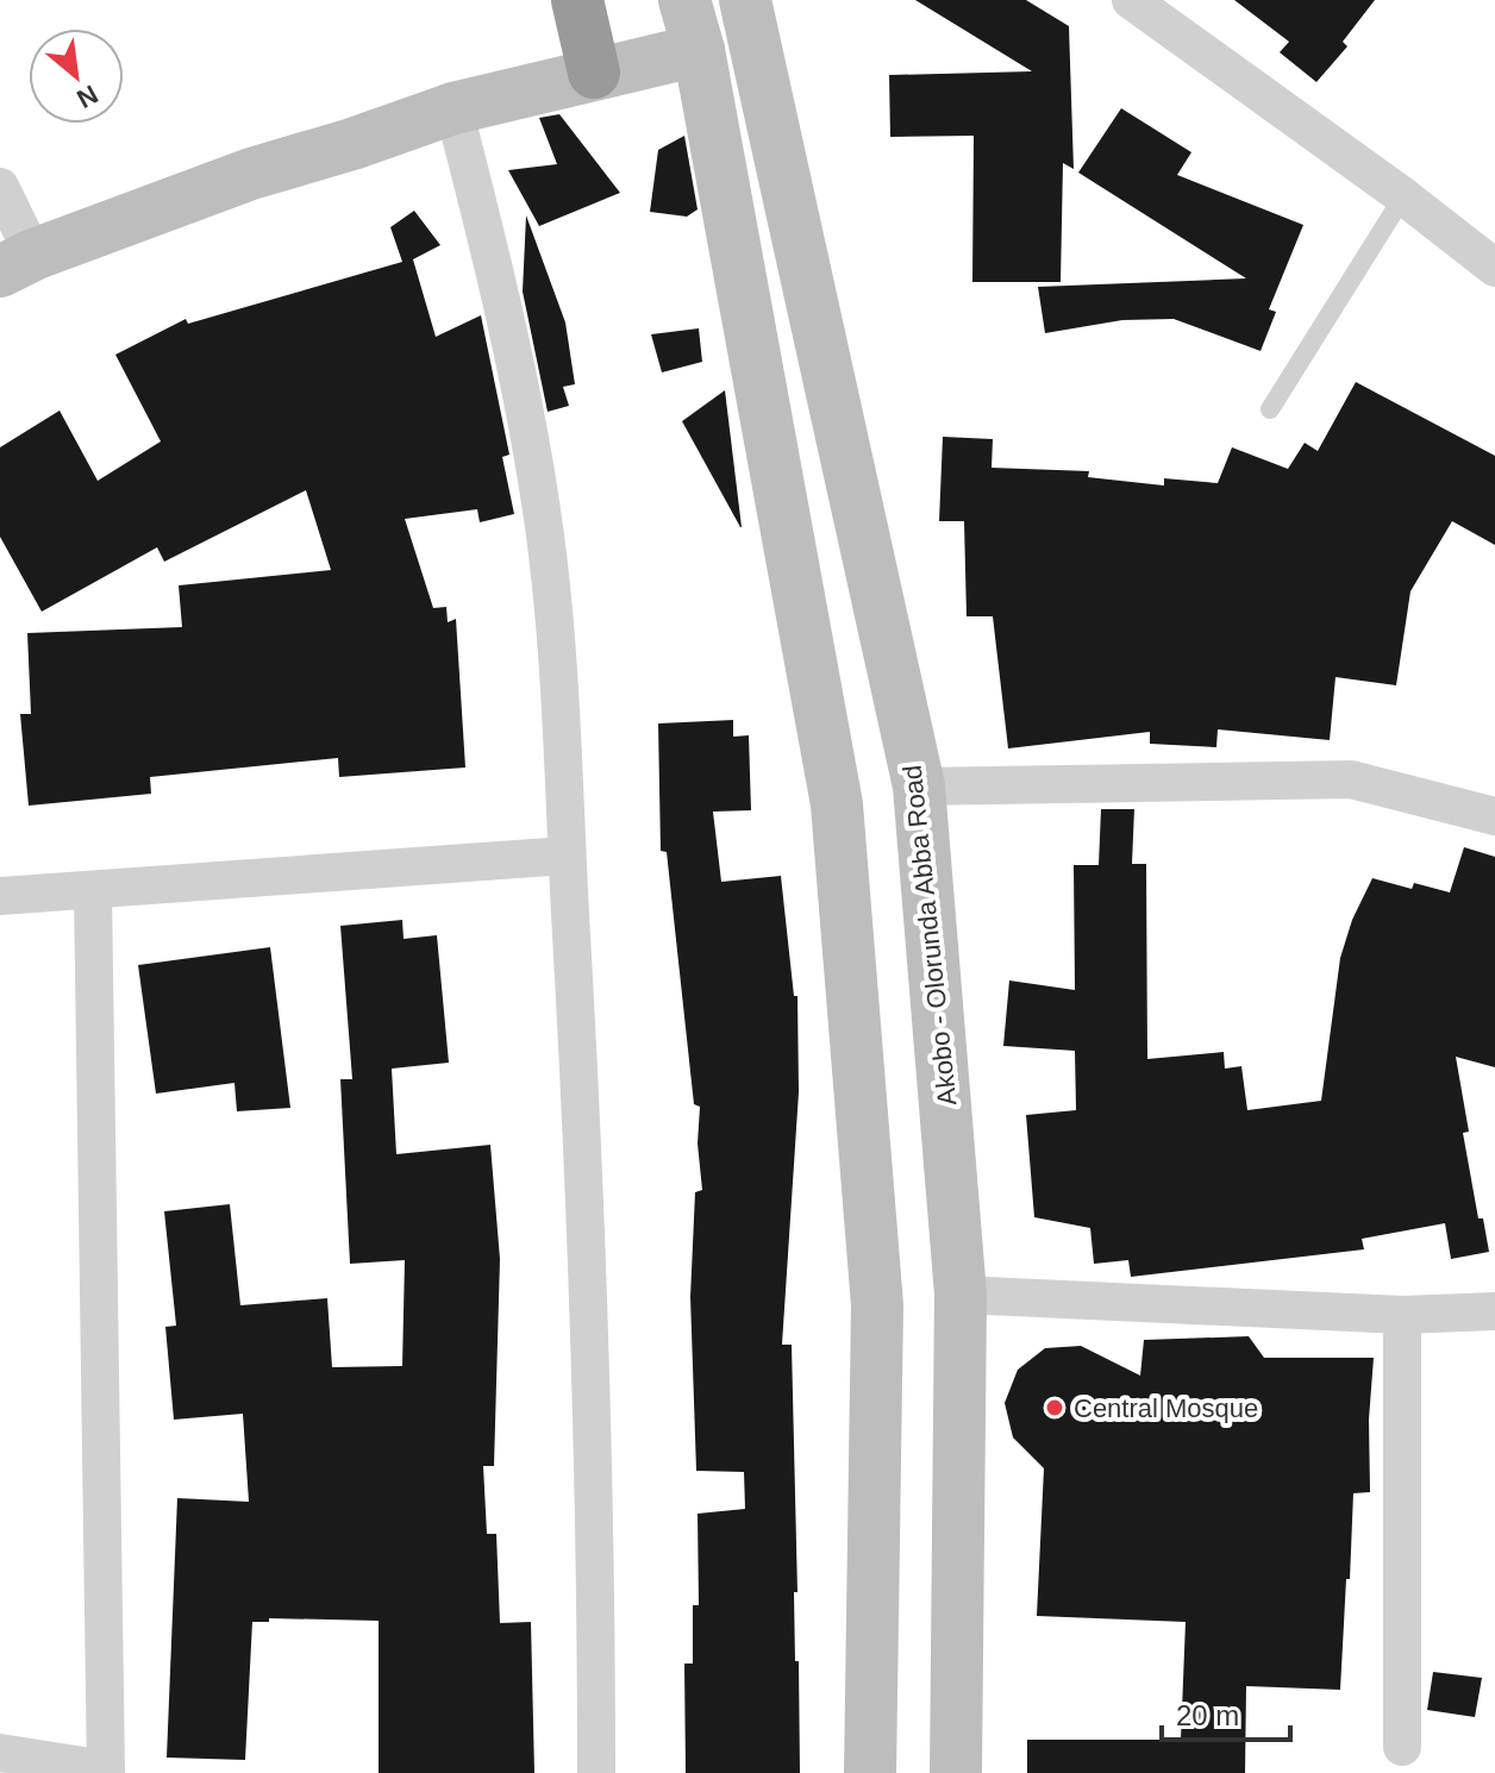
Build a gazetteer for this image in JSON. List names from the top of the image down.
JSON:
{
  "streets": {
    "main road": ["Akobo - Olorunda Abba Road"]
  },
  "places": ["Central Mosque"],
  "scale_bar": "20 m",
  "north": "bottom right"
}
